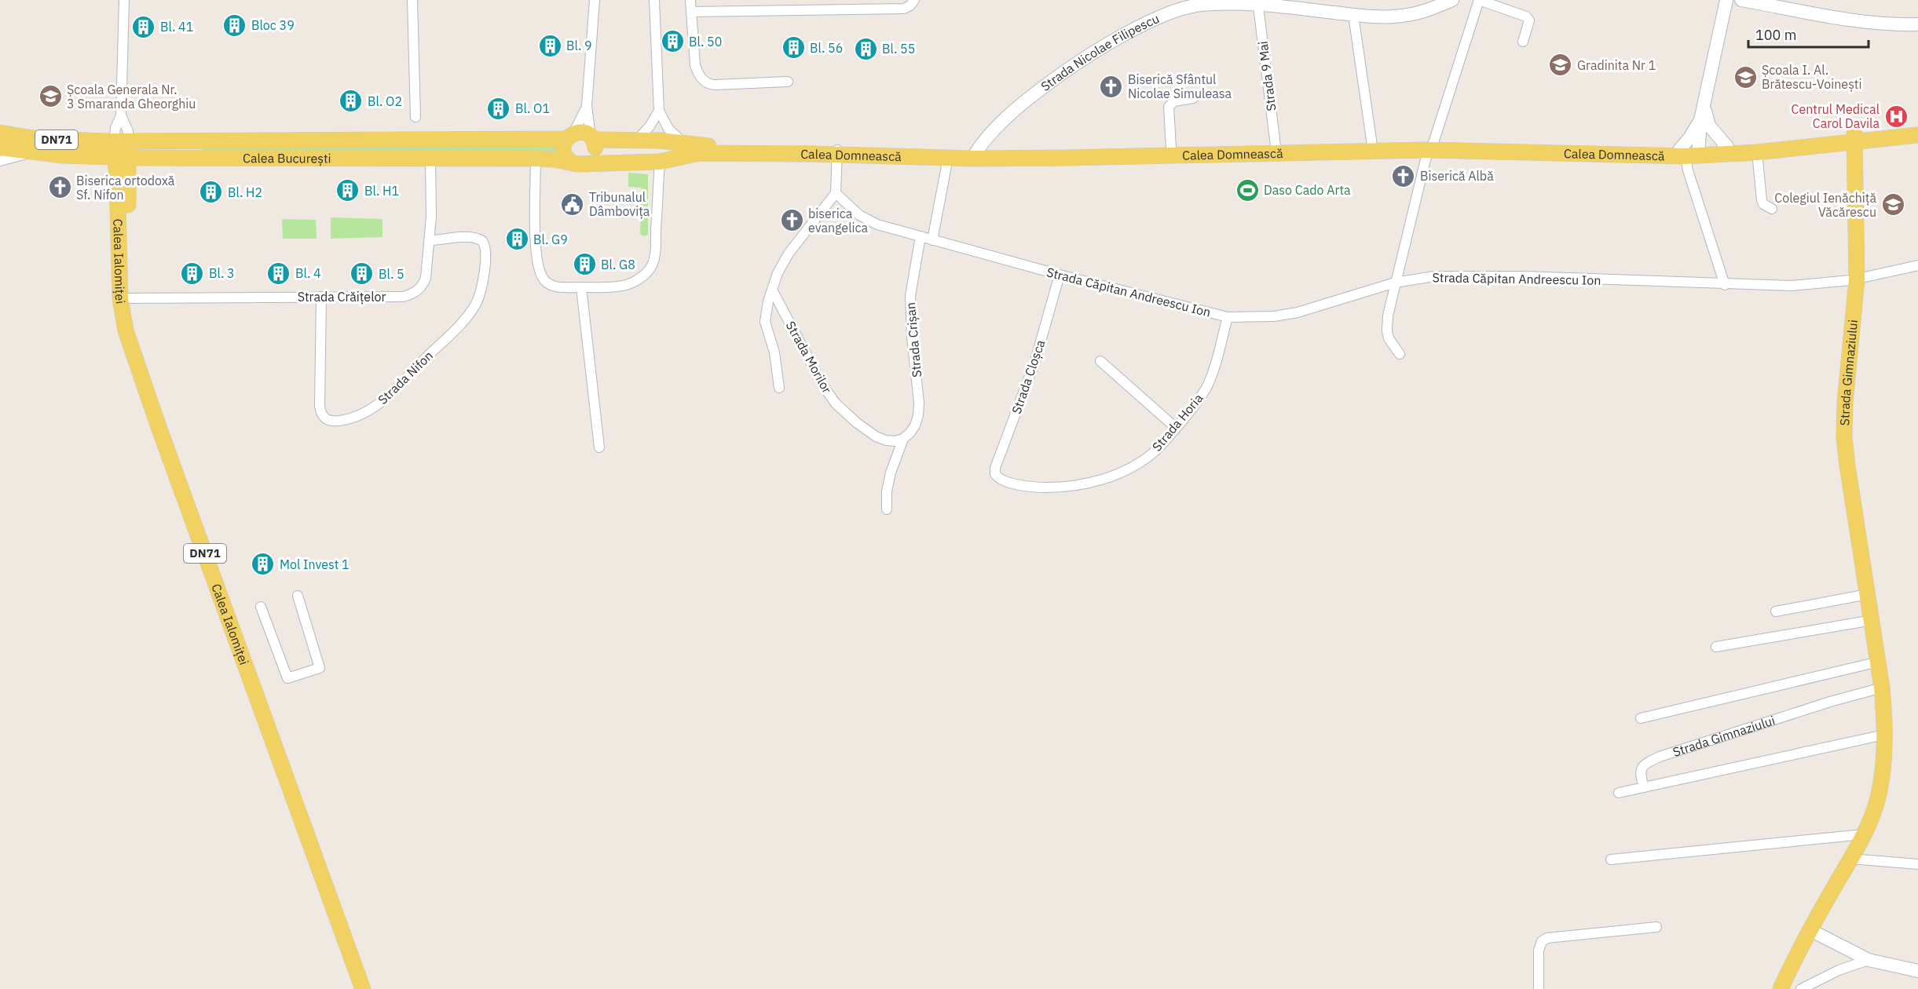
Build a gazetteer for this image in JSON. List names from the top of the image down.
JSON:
{
  "streets": {
    "main road": [
      "DN71",
      "Calea Domnească",
      "Calea București",
      "Calea Ialomiței",
      "Strada Gimnaziului"
    ],
    "street": [
      "Strada Nicolae Filipescu",
      "Strada 9 Mai",
      "Strada Căpitan Andreescu Ion",
      "Strada Crăițelor",
      "Strada Crișan",
      "Strada Morilor",
      "Strada Cloșca",
      "Strada Nifon",
      "Strada Horia"
    ]
  },
  "crossings": [
    ["Strada Nicolae Filipescu", "Strada 9 Mai"],
    ["Strada Nicolae Filipescu", "Calea Domnească"],
    ["Strada 9 Mai", "Calea Domnească"],
    ["Calea Domnească", "Calea București"],
    ["Calea Domnească", "Strada Gimnaziului"],
    ["Calea București", "Calea Ialomiței"],
    ["Calea București", "Strada Crăițelor"],
    ["Calea Ialomiței", "Strada Crăițelor"],
    ["Strada Căpitan Andreescu Ion", "Strada Crișan"],
    ["Strada Căpitan Andreescu Ion", "Strada Gimnaziului"],
    ["Strada Căpitan Andreescu Ion", "Strada Cloșca"],
    ["Strada Căpitan Andreescu Ion", "Strada Horia"],
    ["Strada Crăițelor", "Strada Nifon"],
    ["Strada Crișan", "Strada Morilor"],
    ["Strada Cloșca", "Strada Horia"]
  ],
  "places": {
    "building": [
      "Bloc 39",
      "Bl. 41",
      "Bl. 50",
      "Bl. 9",
      "Bl. 56",
      "Bl. 55",
      "Bl. O2",
      "Bl. O1",
      "Bl. H1",
      "Bl. H2",
      "Bl. G9",
      "Bl. G8",
      "Bl. 3",
      "Bl. 4",
      "Bl. 5",
      "Mol Invest 1"
    ],
    "school or university": [
      "Gradinita Nr 1",
      "Școala I. Al. Brătescu-Voinești",
      "Școala Generala Nr. 3 Smaranda Gheorghiu",
      "Colegiul Ienăchiță Văcărescu"
    ],
    "church": [
      "Biserică Sfântul Nicolae Simuleasa",
      "Biserică Albă",
      "Biserica ortodoxă Sf. Nifon",
      "biserica evangelica"
    ],
    "hospital": ["Centrul Medical Carol Davila"],
    "sports": ["Daso Cado Arta"],
    "public building": ["Tribunalul Dâmbovița"]
  },
  "scale_bar": "100 m"
}
